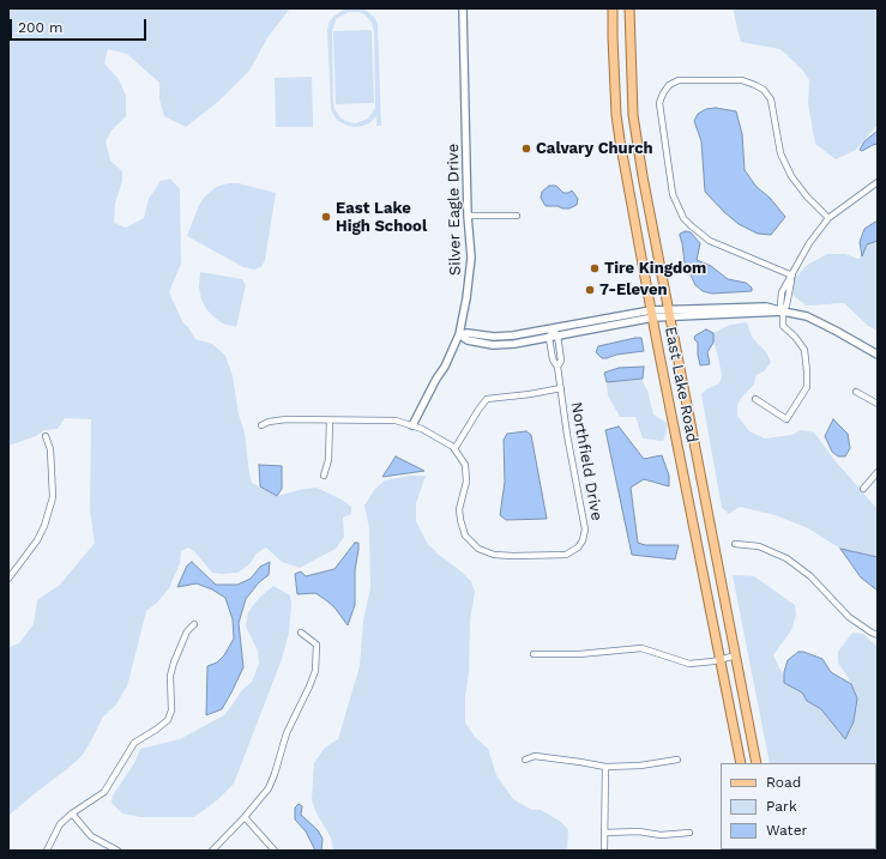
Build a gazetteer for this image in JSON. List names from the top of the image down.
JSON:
{
  "streets": {
    "main road": ["East Lake Road"],
    "street": ["Silver Eagle Drive", "Northfield Drive"]
  },
  "crossings": [
    ["Silver Eagle Drive", "Northfield Drive"]
  ],
  "places": [
    "Calvary Church",
    "East Lake High School",
    "Tire Kingdom",
    "7-Eleven"
  ],
  "legend": ["Road", "Park", "Water"],
  "scale_bar": "200 m"
}
